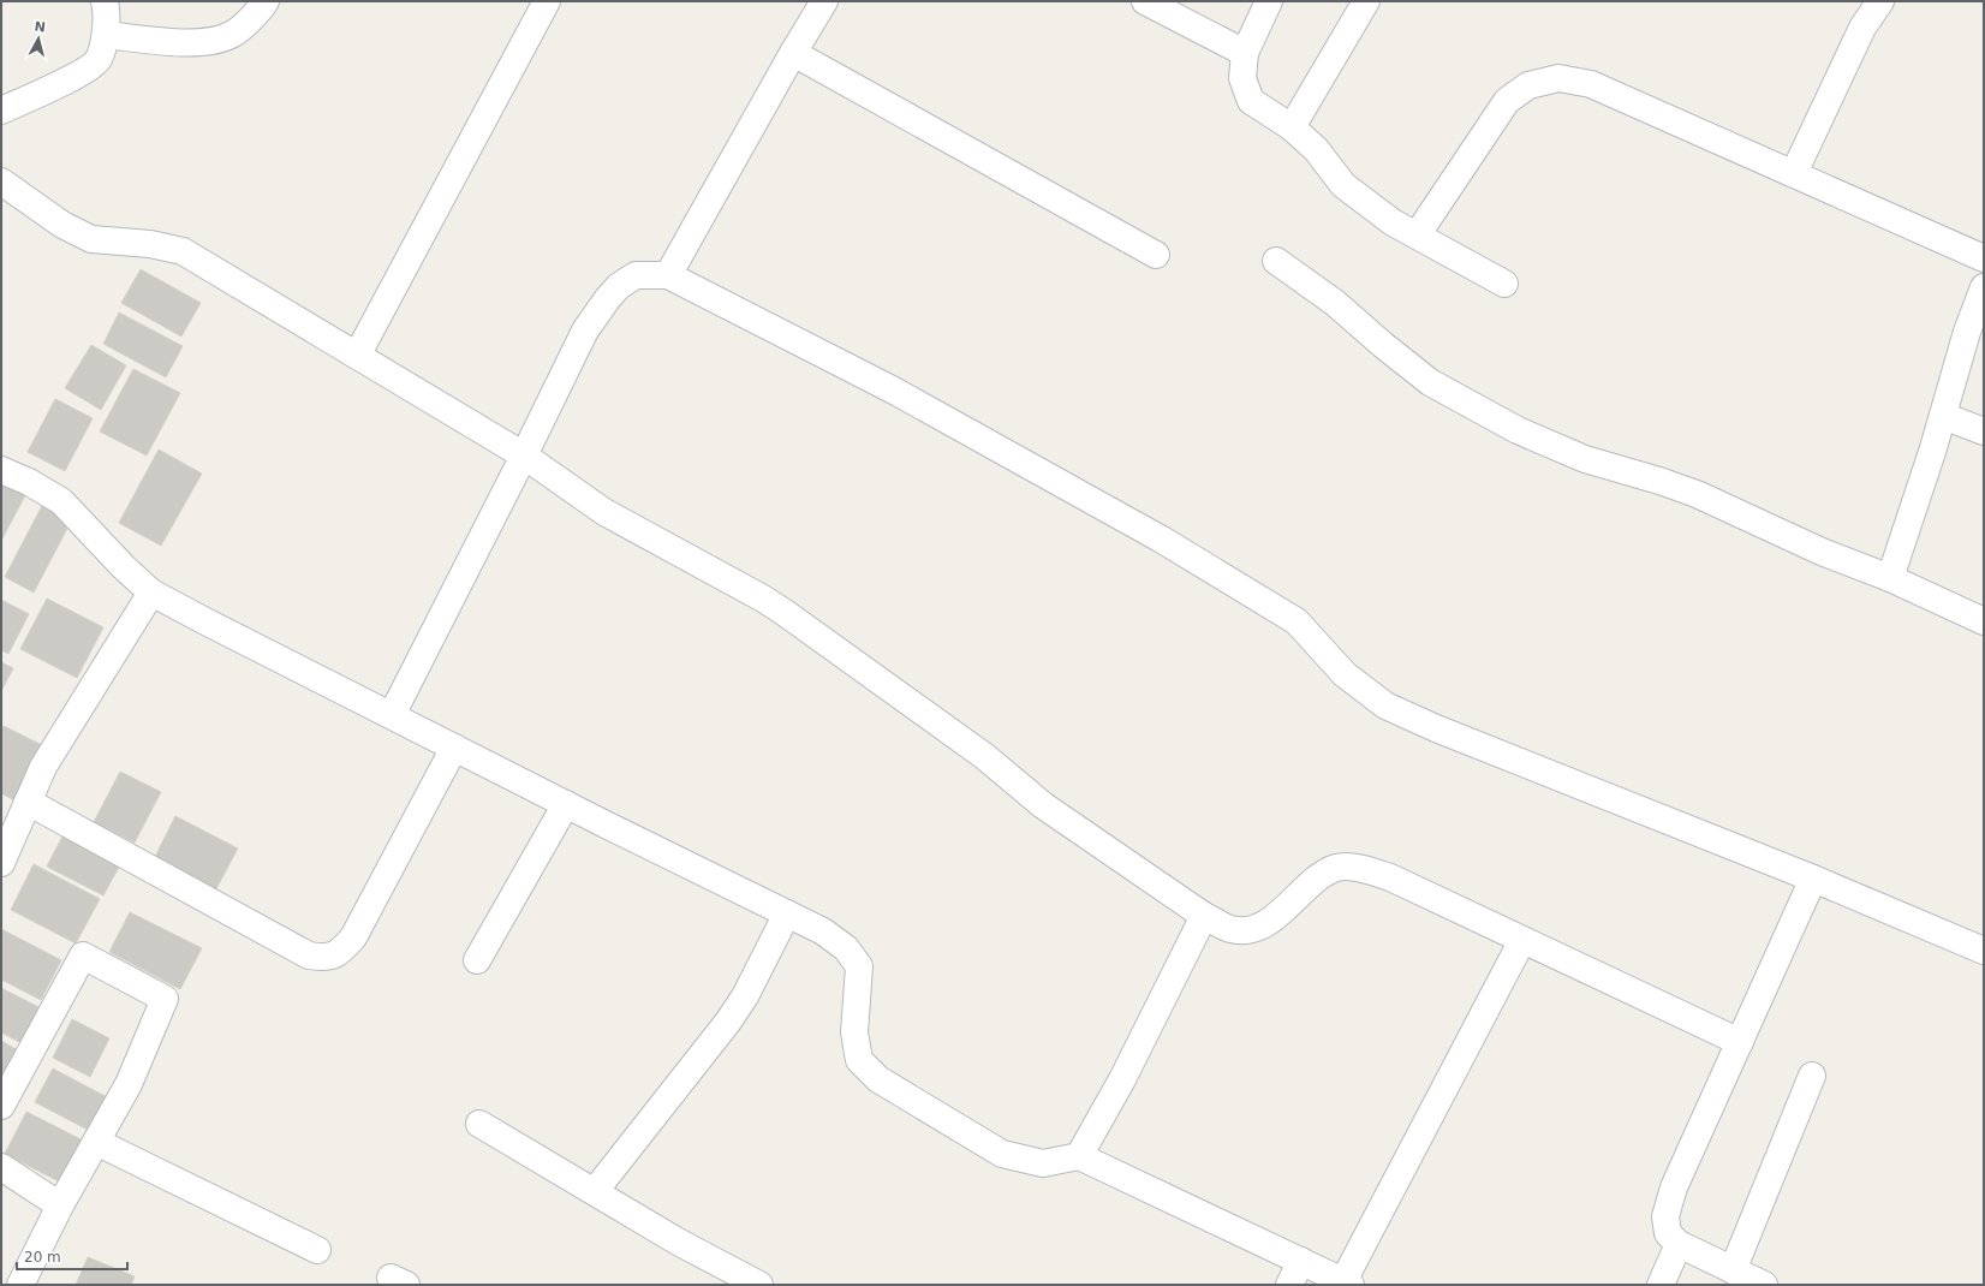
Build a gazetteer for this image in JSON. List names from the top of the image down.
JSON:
{
  "scale_bar": "20 m",
  "north": "top"
}
